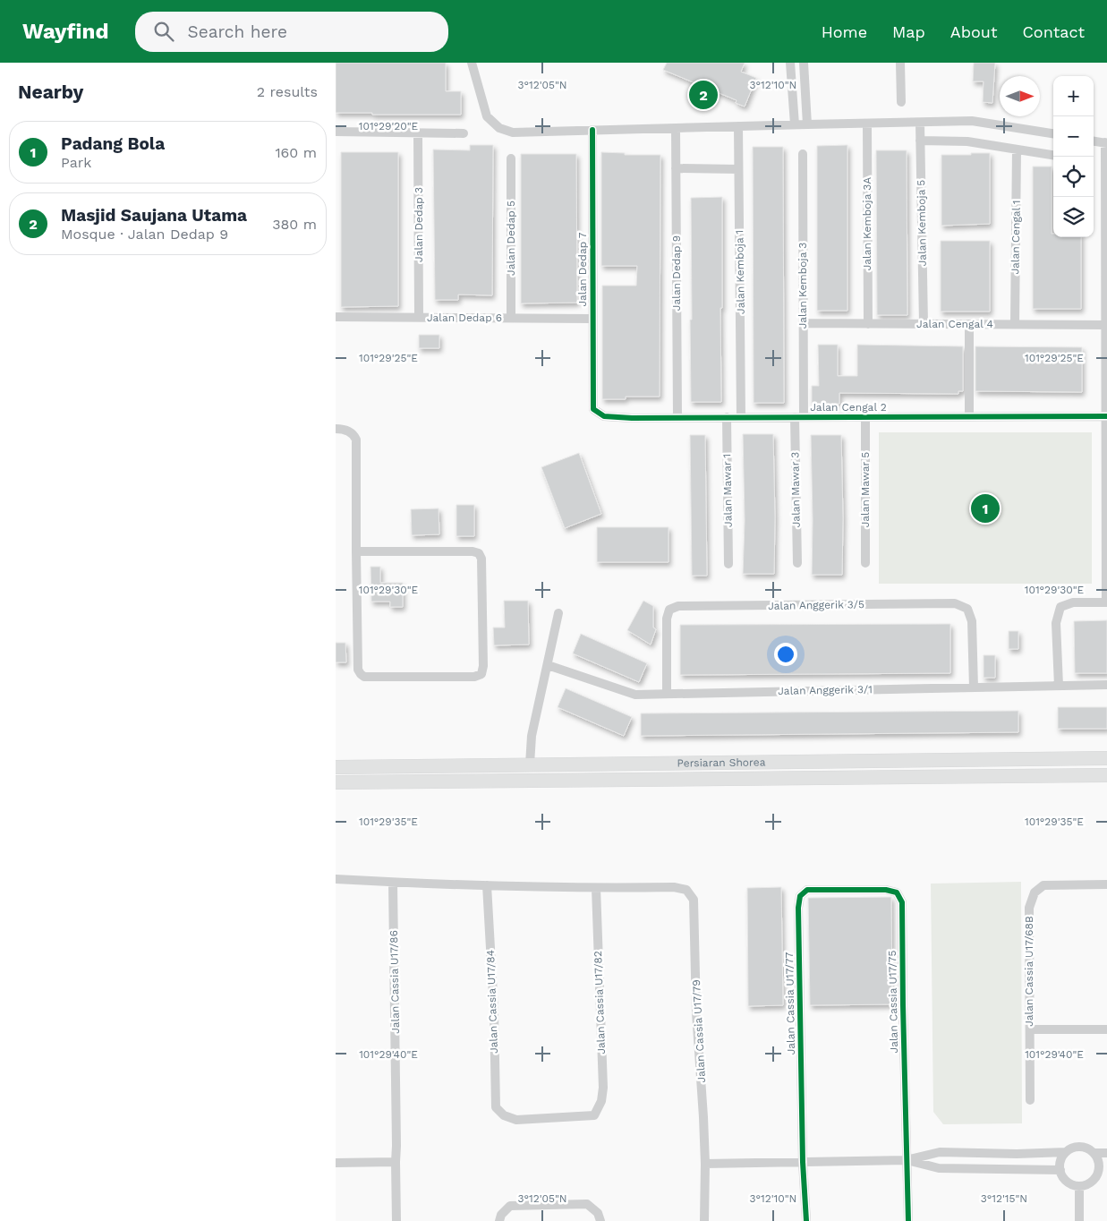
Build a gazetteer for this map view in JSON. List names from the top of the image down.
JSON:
{
  "streets": {
    "main road": ["Persiaran Shorea"],
    "street": [
      "Jalan Kemboja 5",
      "Jalan Kemboja 3A",
      "Jalan Dedap 3",
      "Jalan Cengal 1",
      "Jalan Dedap 5",
      "Jalan Dedap 7",
      "Jalan Kemboja 1",
      "Jalan Dedap 9",
      "Jalan Kemboja 3",
      "Jalan Dedap 6",
      "Jalan Cengal 4",
      "Jalan Cengal 2",
      "Jalan Mawar 3",
      "Jalan Mawar 5",
      "Jalan Mawar 1",
      "Jalan Anggerik 3/5",
      "Jalan Anggerik 3/1",
      "Jalan Cassia U17/68B",
      "Jalan Cassia U17/86",
      "Jalan Cassia U17/84",
      "Jalan Cassia U17/75",
      "Jalan Cassia U17/82",
      "Jalan Cassia U17/77",
      "Jalan Cassia U17/79"
    ]
  },
  "crossings": [
    ["Jalan Kemboja 5", "Jalan Cengal 4"],
    ["Jalan Kemboja 3A", "Jalan Cengal 4"],
    ["Jalan Dedap 3", "Jalan Dedap 6"],
    ["Jalan Cengal 1", "Jalan Cengal 4"],
    ["Jalan Dedap 5", "Jalan Dedap 6"],
    ["Jalan Dedap 7", "Jalan Dedap 6"],
    ["Jalan Dedap 7", "Jalan Cengal 2"],
    ["Jalan Kemboja 1", "Jalan Cengal 2"],
    ["Jalan Dedap 9", "Jalan Cengal 2"],
    ["Jalan Kemboja 3", "Jalan Cengal 4"],
    ["Jalan Kemboja 3", "Jalan Cengal 2"],
    ["Jalan Kemboja 3", "Jalan Mawar 3"],
    ["Jalan Cengal 2", "Jalan Mawar 3"],
    ["Jalan Cengal 2", "Jalan Mawar 5"],
    ["Jalan Cengal 2", "Jalan Mawar 1"],
    ["Jalan Anggerik 3/5", "Jalan Anggerik 3/1"],
    ["Jalan Cassia U17/84", "Jalan Cassia U17/82"],
    ["Jalan Cassia U17/75", "Jalan Cassia U17/77"],
    ["Jalan Cassia U17/82", "Jalan Cassia U17/79"]
  ],
  "north": "right",
  "page": {
    "header": "Wayfind",
    "search": "Search here",
    "nav": [
      "Home",
      "Map",
      "About",
      "Contact"
    ],
    "heading": ["Nearby", "2 results"],
    "map_buttons": ["+", "−"],
    "pins": ["2", "1"],
    "list": [
      {
        "mark": "1",
        "name": "Padang Bola",
        "note": "Park",
        "value": "160 m"
      },
      {
        "mark": "2",
        "name": "Masjid Saujana Utama",
        "note": "Mosque · Jalan Dedap 9",
        "value": "380 m"
      }
    ]
  },
  "coordinates": [
    "3°12'05\"N",
    "3°12'10\"N",
    "101°29'20\"E",
    "101°29'25\"E",
    "101°29'30\"E",
    "101°29'35\"E",
    "101°29'40\"E",
    "3°12'15\"N"
  ]
}
